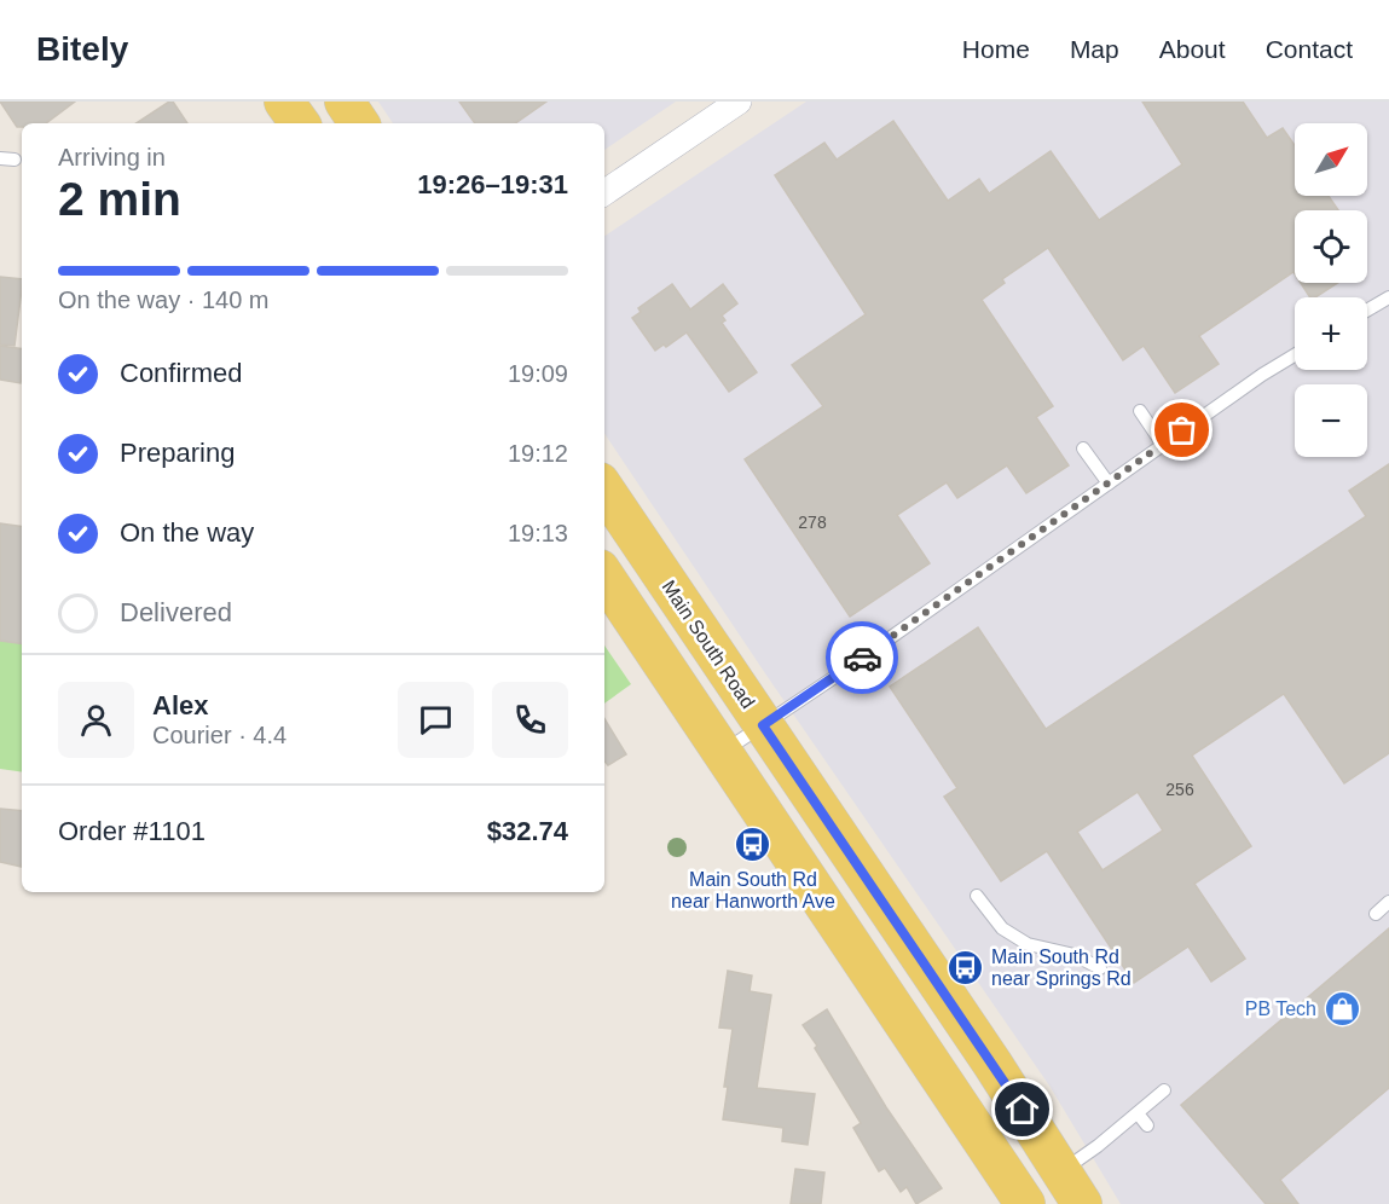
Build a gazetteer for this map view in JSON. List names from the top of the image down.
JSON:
{
  "streets": {
    "main road": ["Main South Road"]
  },
  "places": {
    "bus stop": ["Main South Rd near Hanworth Ave", "Main South Rd near Springs Rd"],
    "shop": ["PB Tech"]
  },
  "house_numbers": ["278", "256"],
  "north": "top right",
  "page": {
    "header": "Bitely",
    "nav": [
      "Home",
      "Map",
      "About",
      "Contact"
    ],
    "map_buttons": ["+", "−"],
    "heading": ["2 min", "Arriving in", "19:26–19:31"],
    "panel": [
      "Alex",
      "Courier · 4.4",
      "Order #1101",
      "$32.74"
    ],
    "bar": "On the way · 140 m",
    "list": [
      ["Confirmed", "19:09"],
      ["Preparing", "19:12"],
      ["On the way", "19:13"],
      "Delivered"
    ]
  }
}
